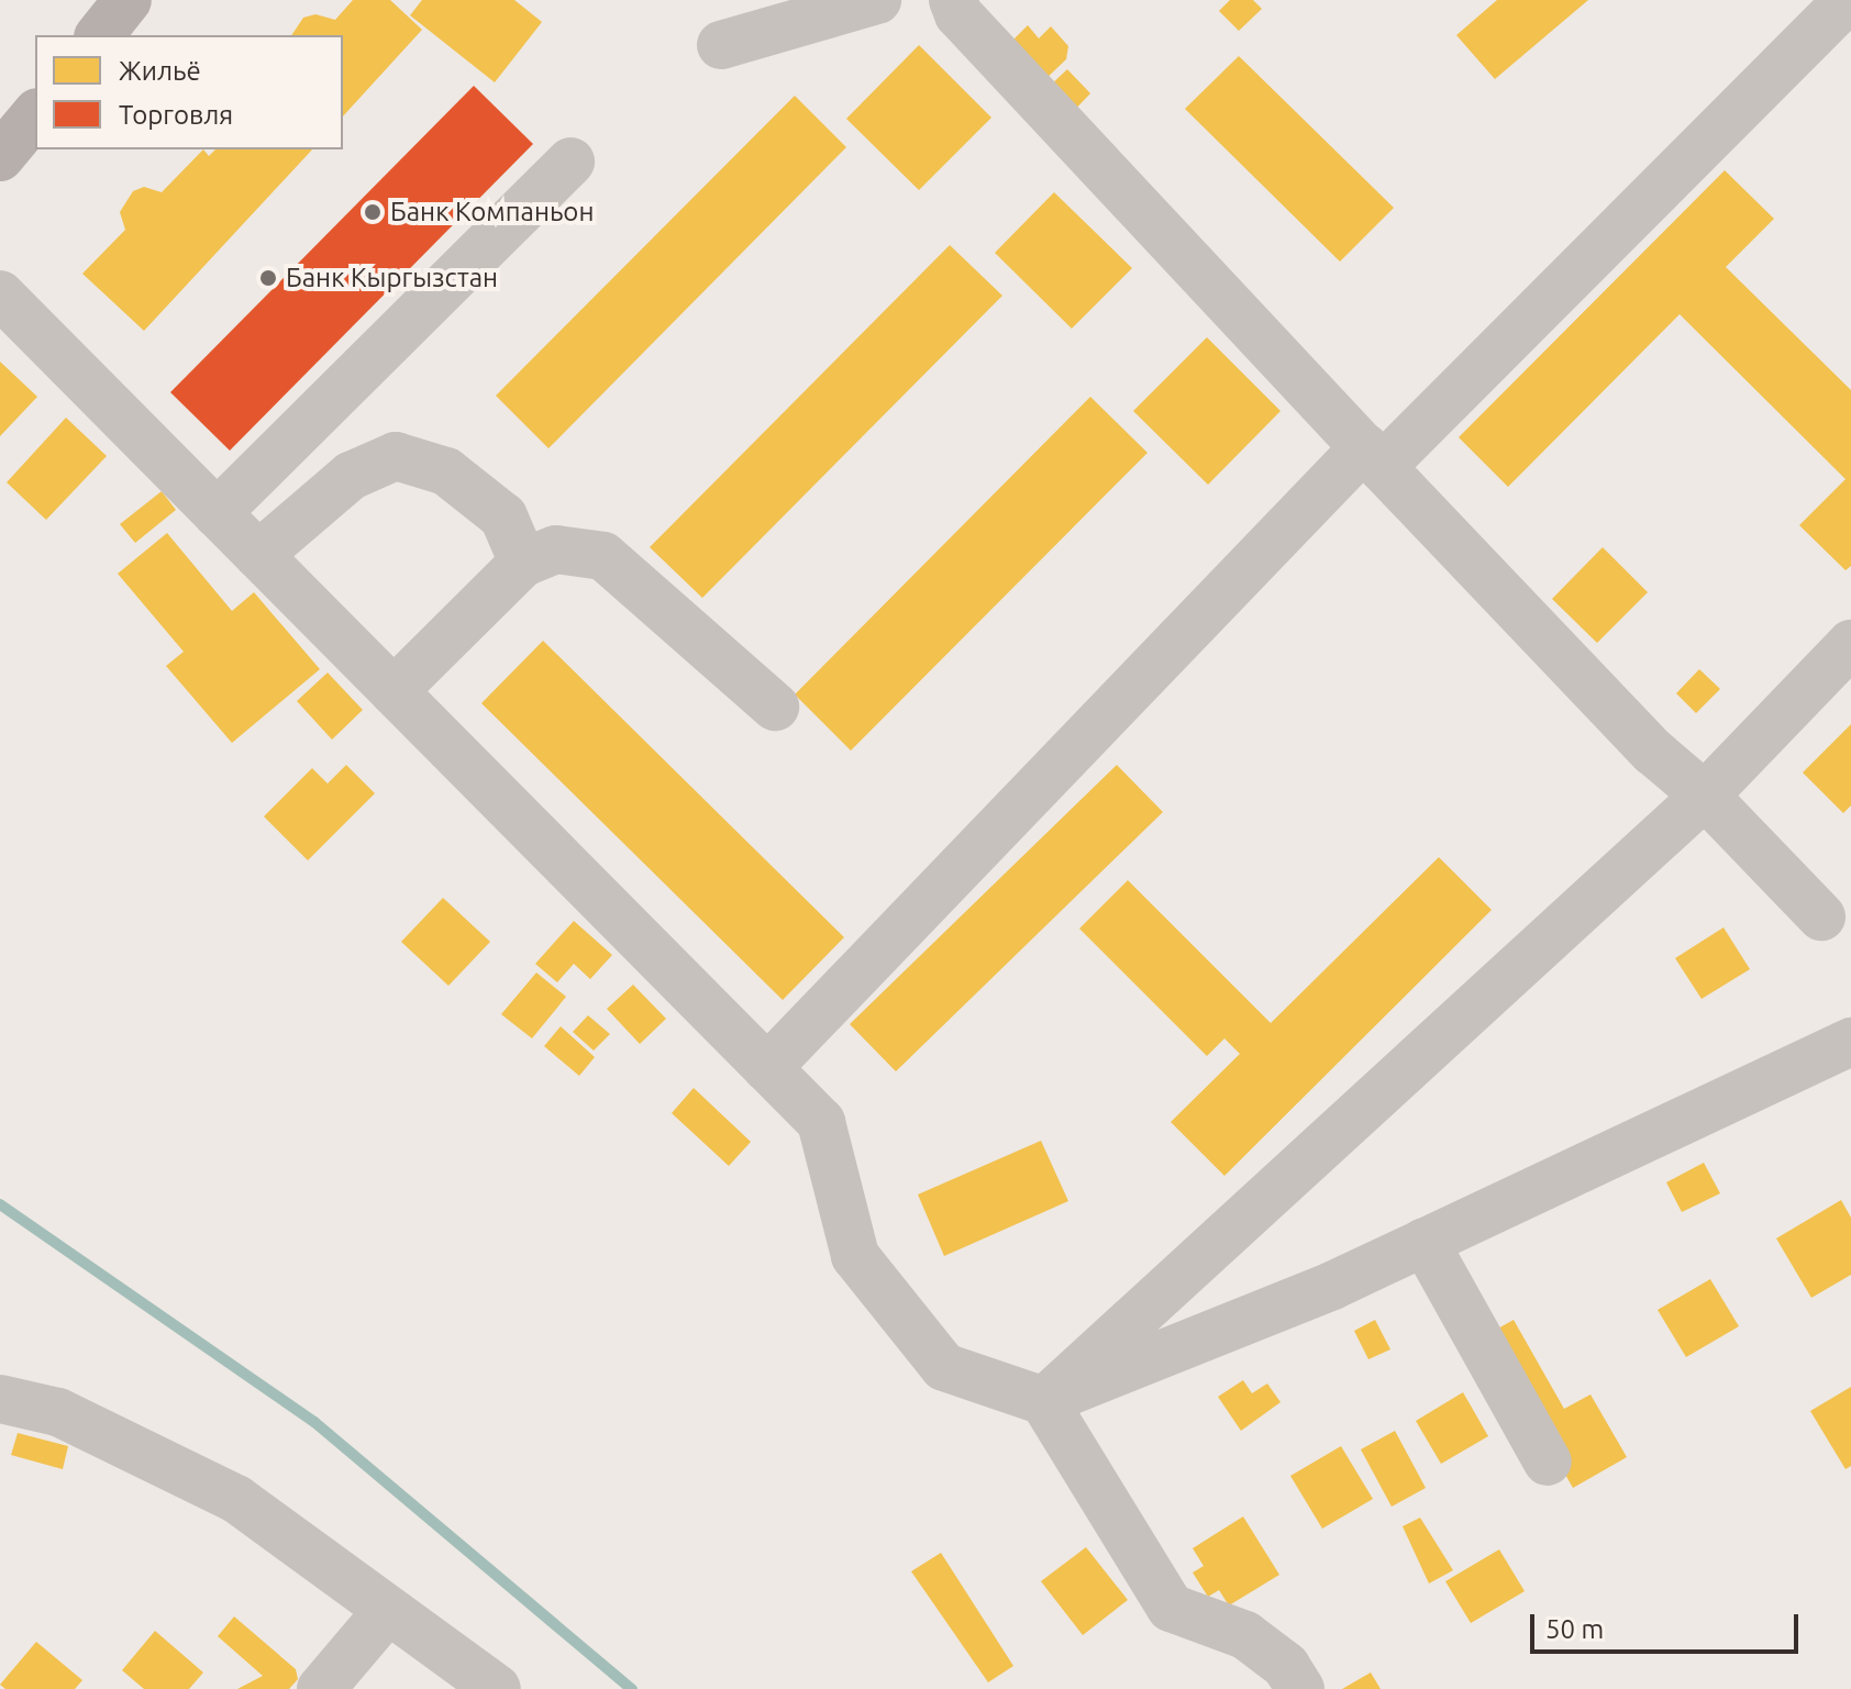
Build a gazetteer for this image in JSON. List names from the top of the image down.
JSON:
{
  "places": ["Банк Компаньон", "Банк Кыргызстан"],
  "legend": ["Жильё", "Торговля"],
  "scale_bar": "50 m"
}
